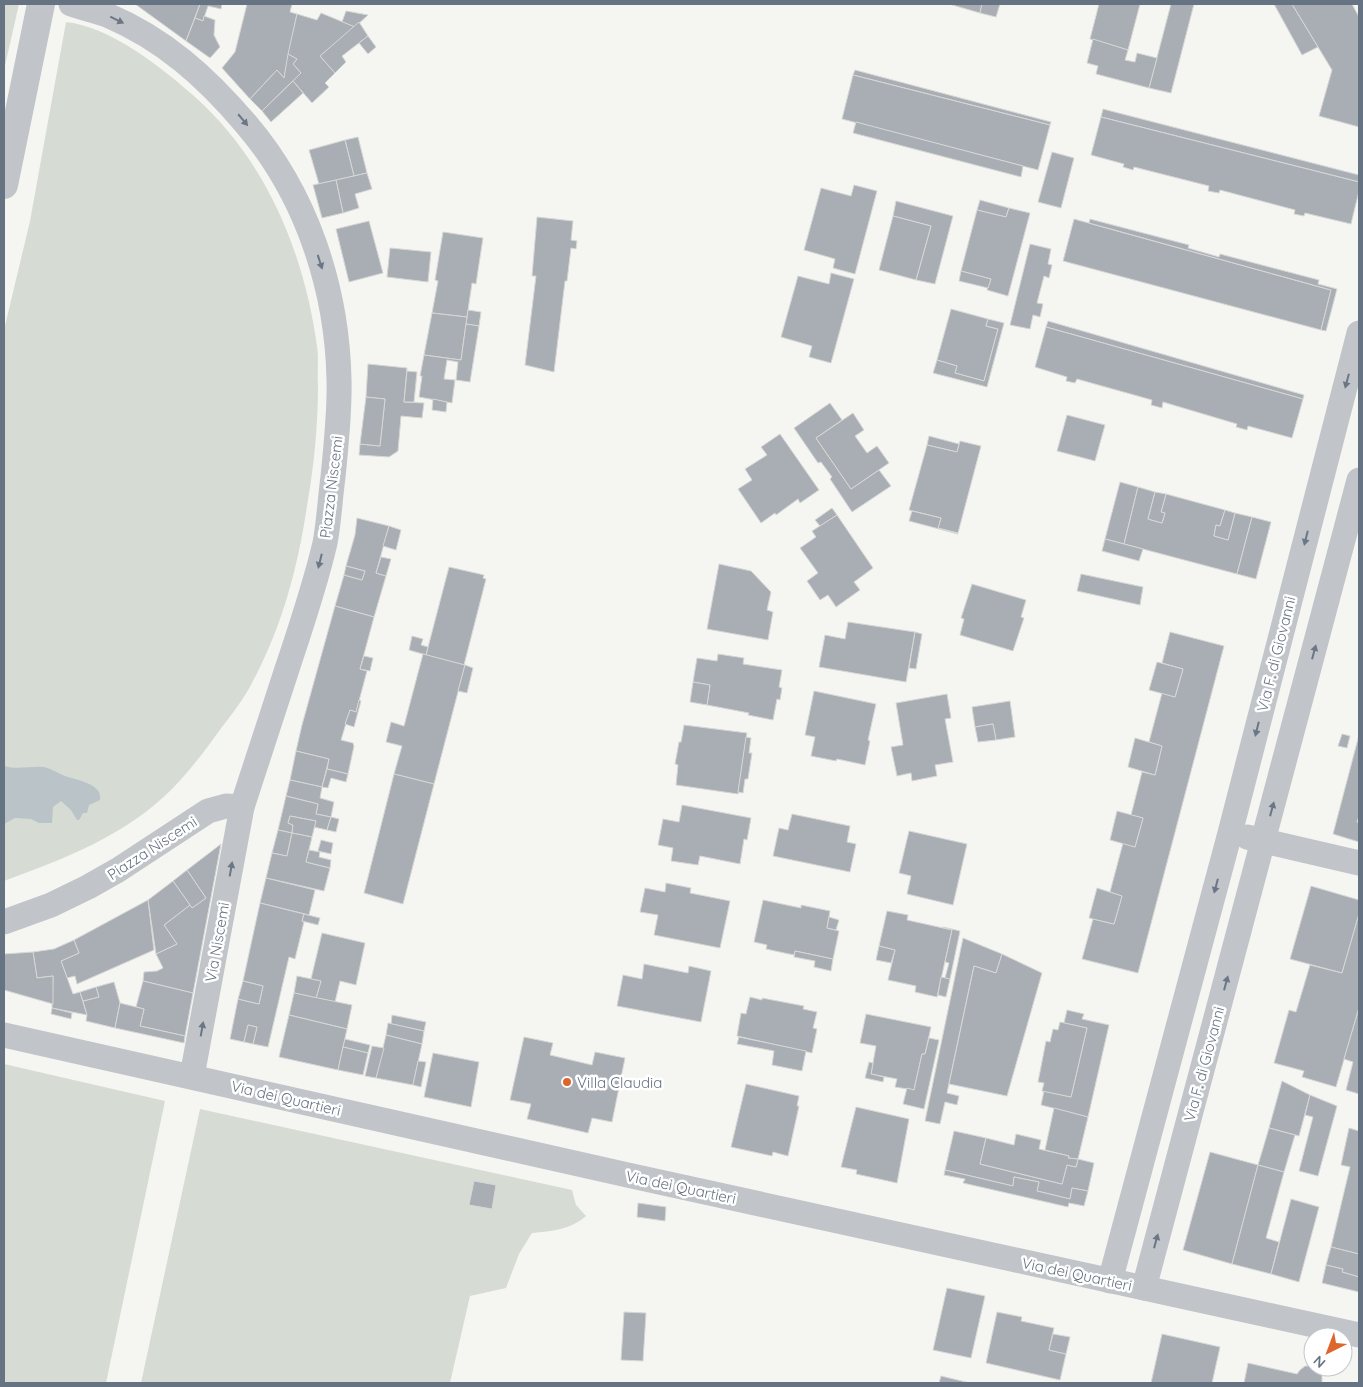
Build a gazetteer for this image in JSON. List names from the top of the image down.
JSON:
{
  "streets": {
    "street": [
      "Piazza Niscemi",
      "Via F. di Giovanni",
      "Via Niscemi",
      "Via dei Quartieri"
    ]
  },
  "crossings": [
    ["Piazza Niscemi", "Via Niscemi"],
    ["Via F. di Giovanni", "Via dei Quartieri"],
    ["Via Niscemi", "Via dei Quartieri"]
  ],
  "one_way": ["Piazza Niscemi", "Via Niscemi"],
  "places": ["Villa Claudia"],
  "north": "bottom left"
}
